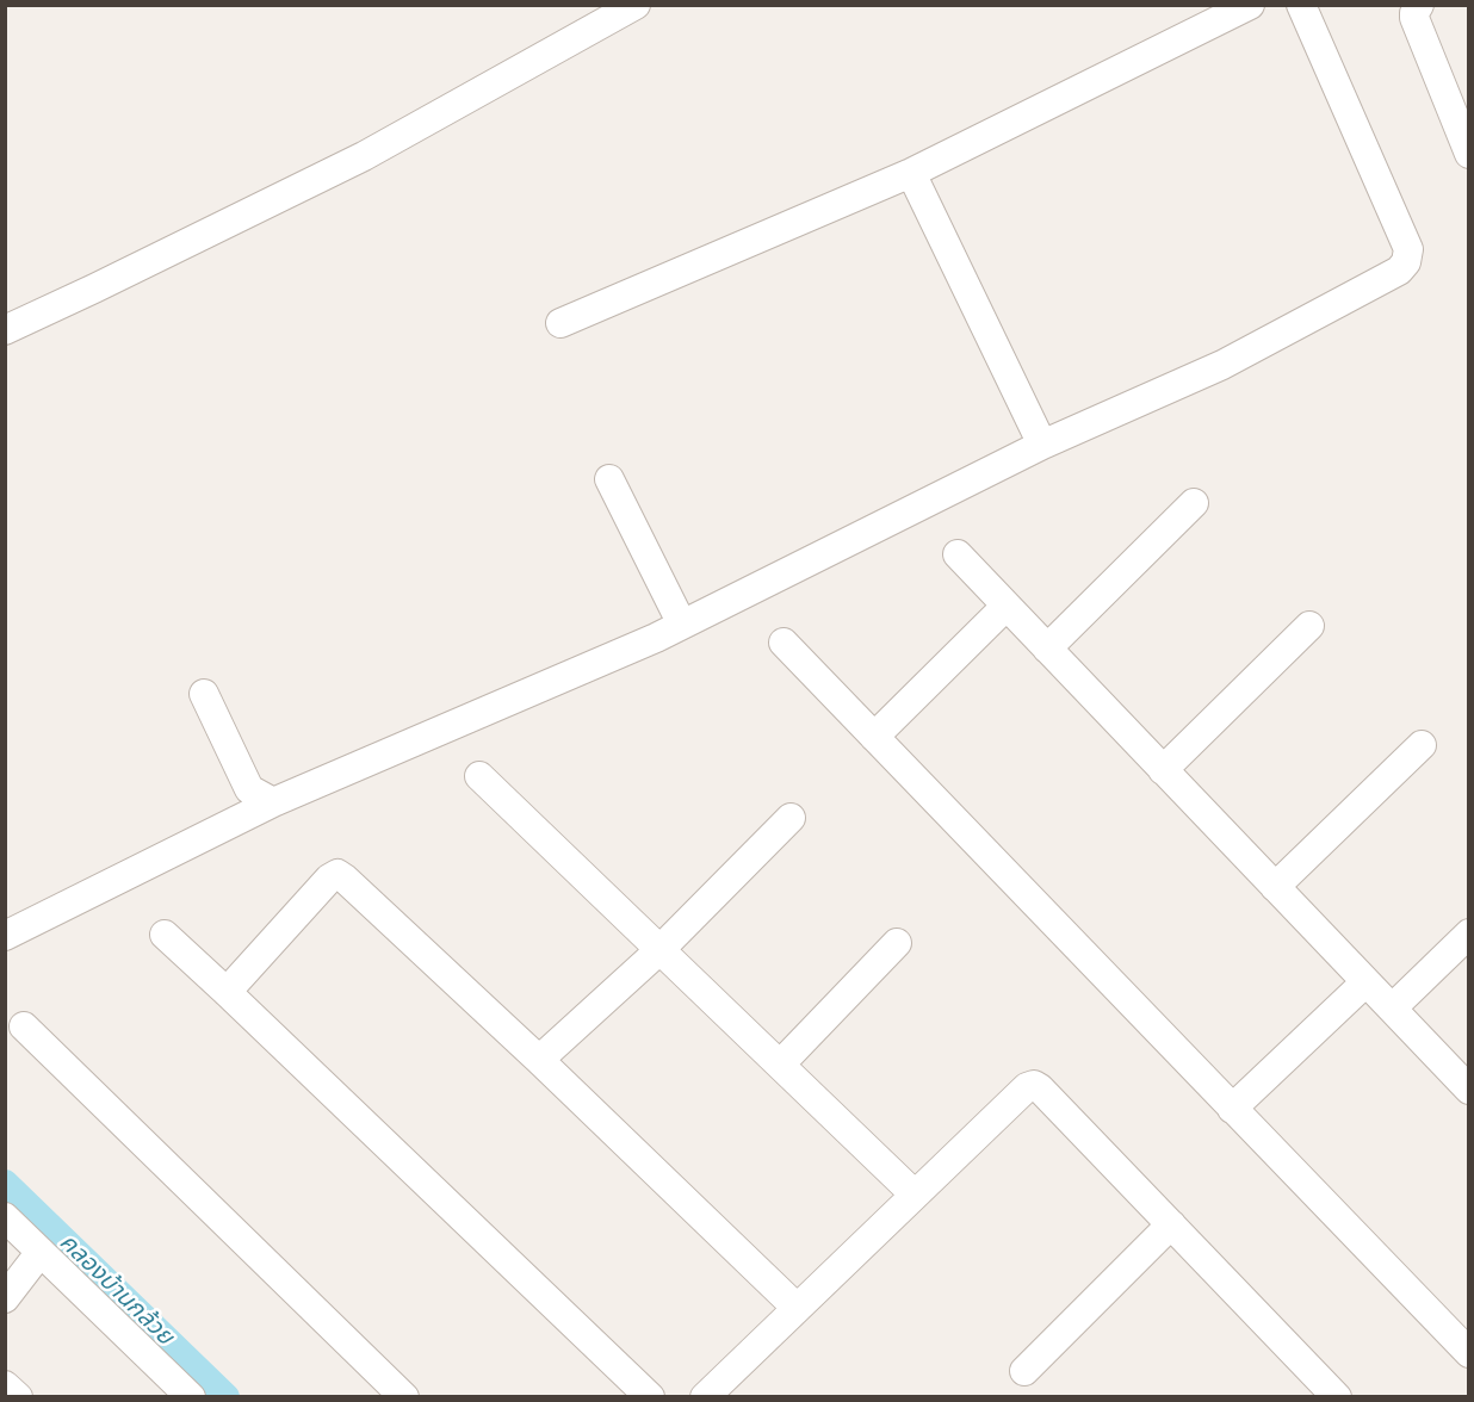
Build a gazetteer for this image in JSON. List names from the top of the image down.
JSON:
{
  "water": ["คลองบ้านกล้วย"]
}
